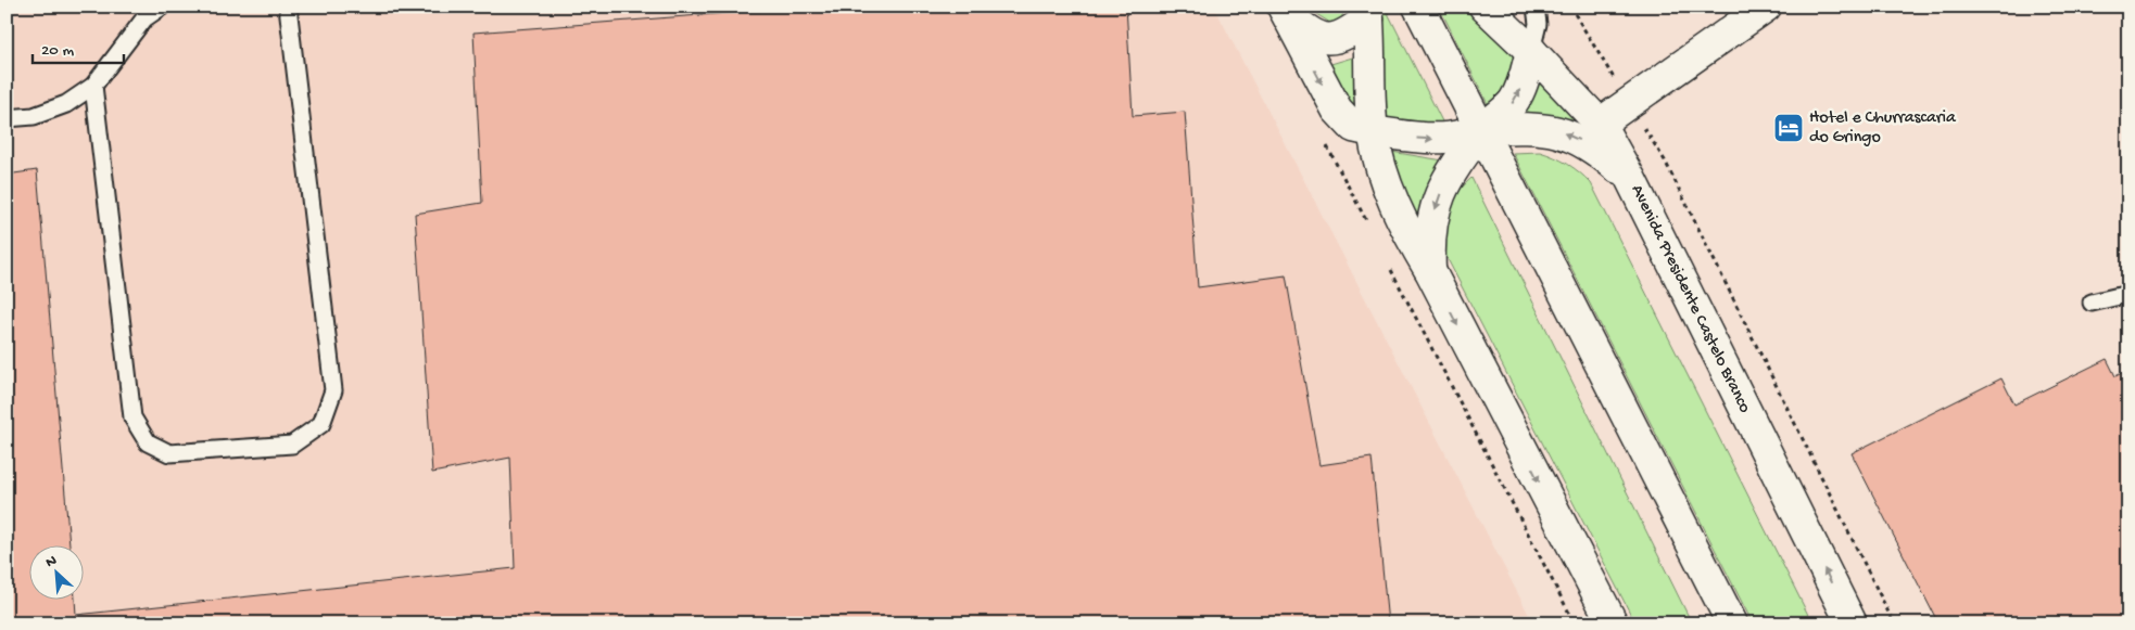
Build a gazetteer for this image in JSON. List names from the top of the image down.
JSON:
{
  "streets": {
    "main road": ["Avenida Presidente Castelo Branco"]
  },
  "places": {
    "hotel": ["Hotel e Churrascaria do Gringo"]
  },
  "scale_bar": "20 m",
  "north": "top left"
}
